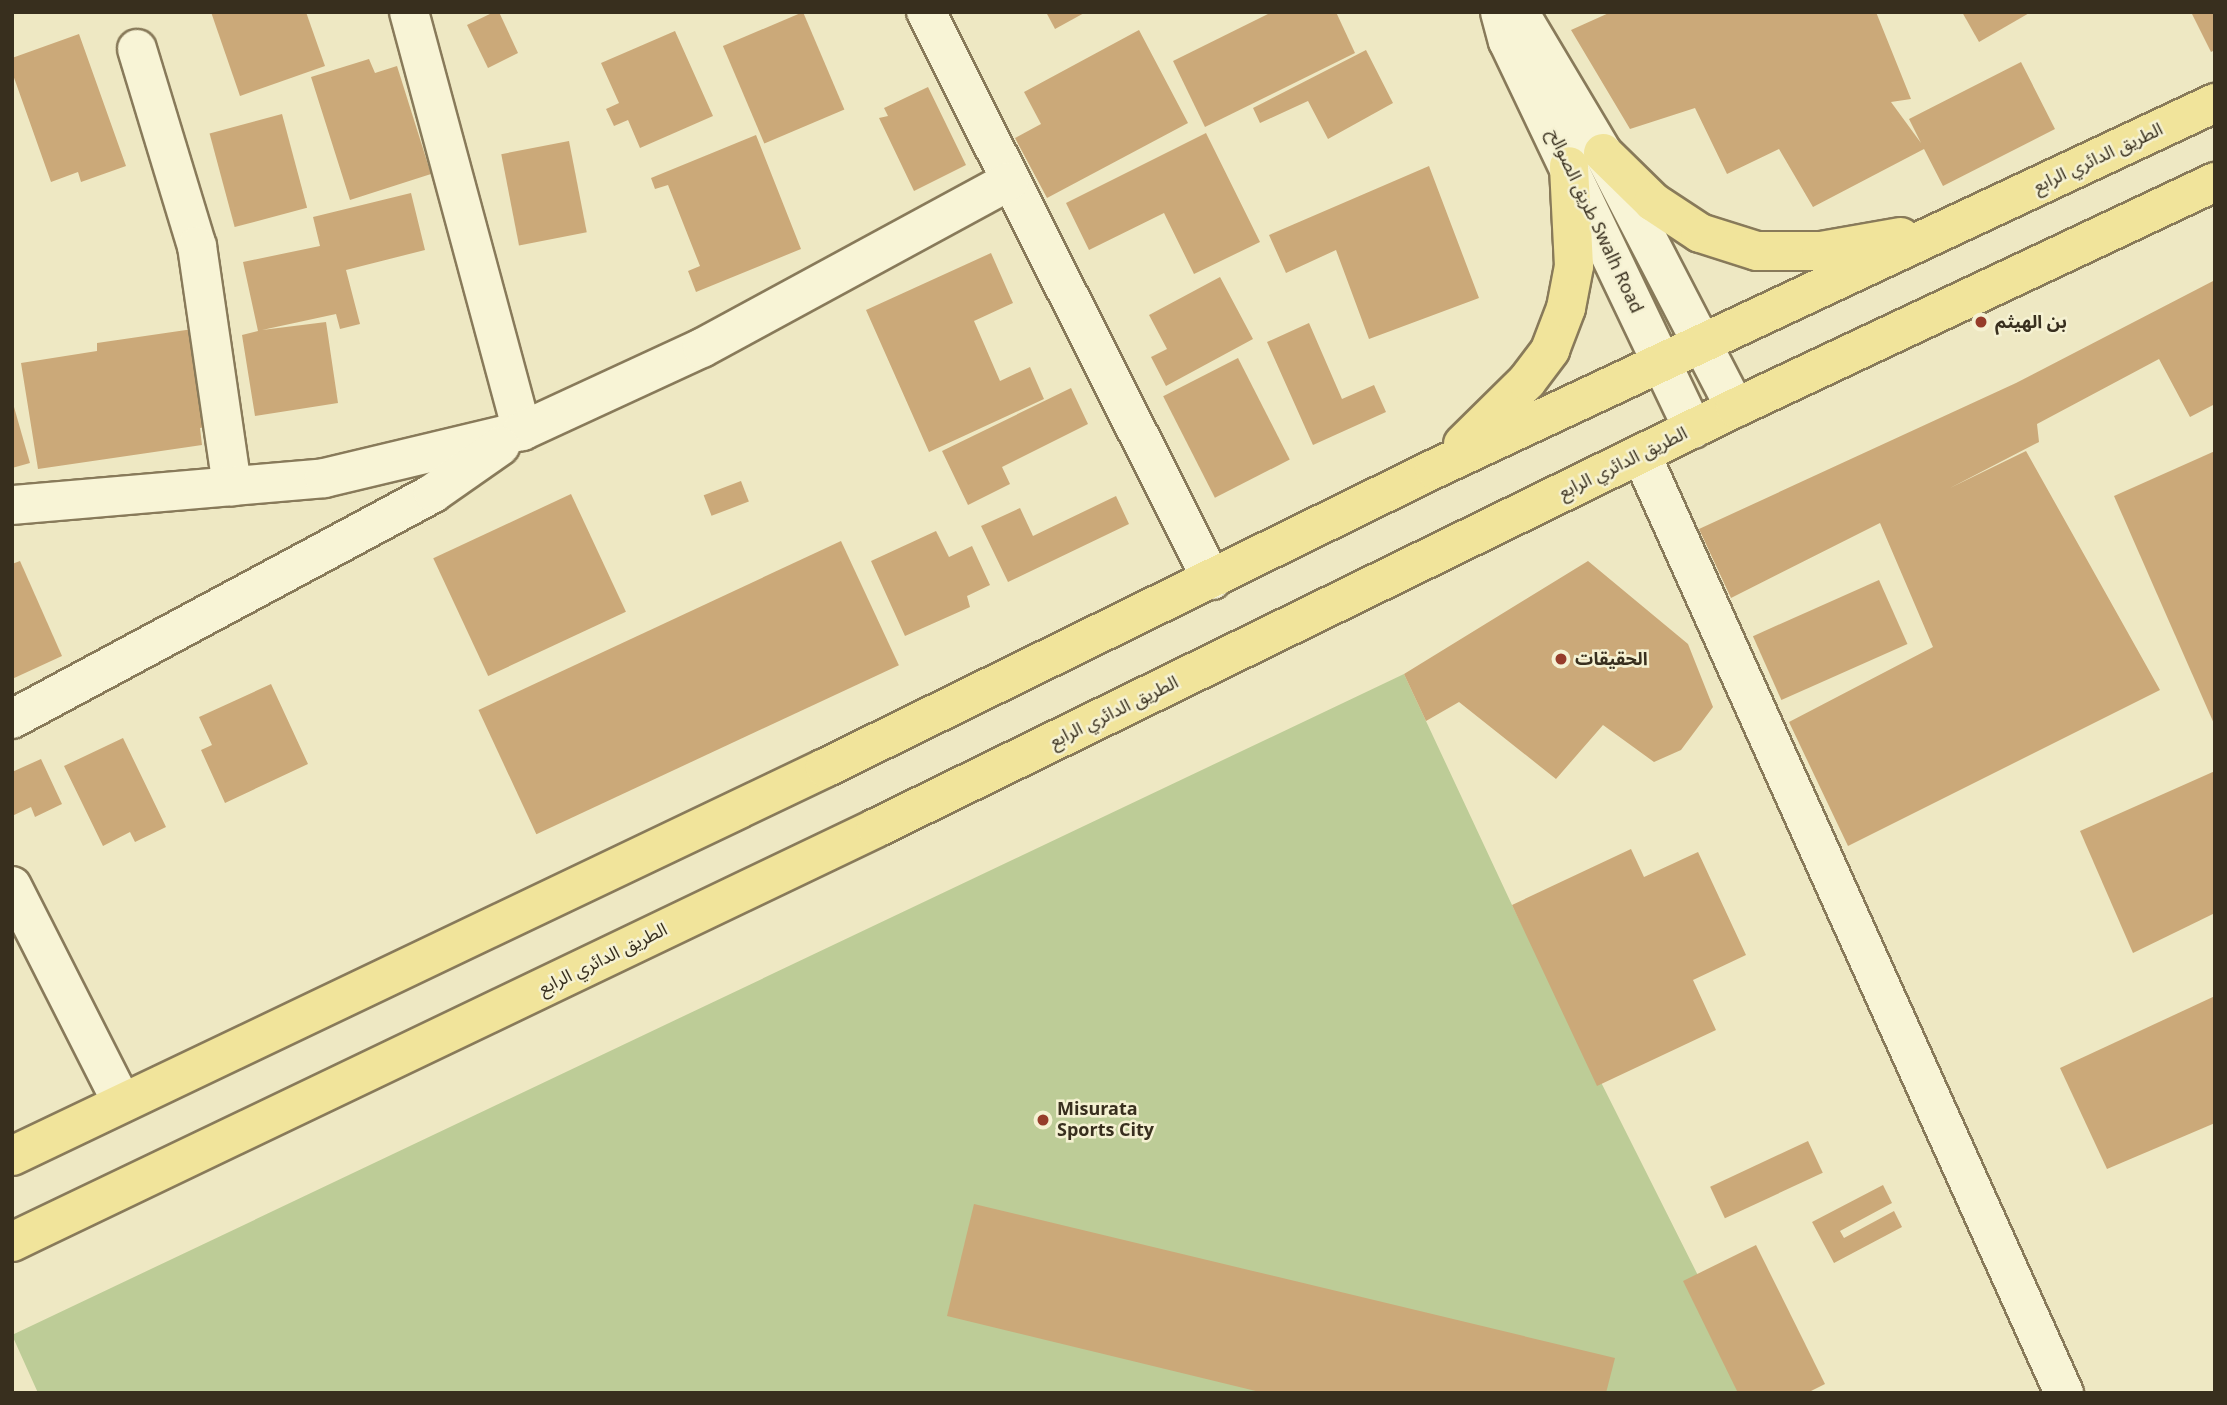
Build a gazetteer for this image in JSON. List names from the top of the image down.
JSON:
{
  "streets": {
    "main road": ["الطريق الدائري الرابع"],
    "street": ["طريق الصوالح Swalh Road"]
  },
  "crossings": [
    ["الطريق الدائري الرابع", "طريق الصوالح Swalh Road"]
  ],
  "places": ["بن الهيثم", "الحقيقات", "Misurata Sports City"]
}
